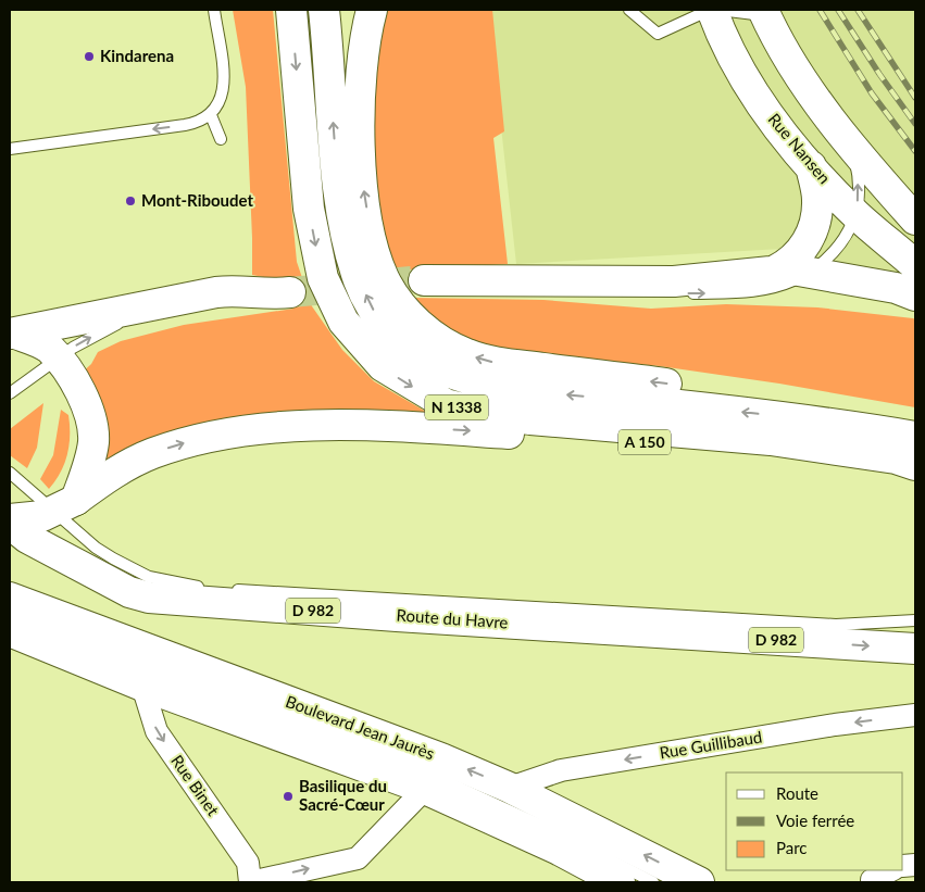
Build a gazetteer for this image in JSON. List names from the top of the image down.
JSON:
{
  "streets": {
    "main road": [
      "Rue Nansen",
      "N 1338",
      "A 150",
      "D 982",
      "Route du Havre",
      "Boulevard Jean Jaurès"
    ],
    "street": ["Rue Guillibaud", "Rue Binet"]
  },
  "crossings": [
    ["Boulevard Jean Jaurès", "Rue Guillibaud"],
    ["Boulevard Jean Jaurès", "Rue Binet"]
  ],
  "one_way": ["Rue Guillibaud", "Rue Binet"],
  "places": ["Kindarena", "Mont-Riboudet", "Basilique du Sacré-Cœur"],
  "legend": ["Route", "Voie ferrée", "Parc"]
}
